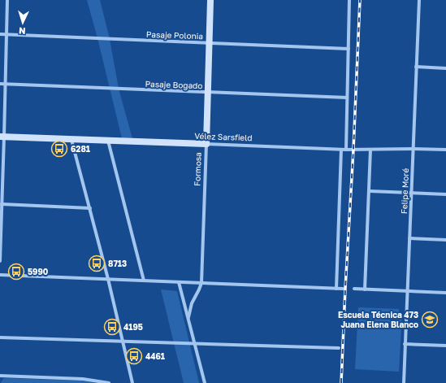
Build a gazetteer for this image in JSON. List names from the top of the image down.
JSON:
{
  "streets": {
    "main road": ["Vélez Sarsfield", "Formosa"],
    "street": ["Pasaje Polonia", "Pasaje Bogado", "Felipe Moré"]
  },
  "crossings": [
    ["Pasaje Polonia", "Formosa"],
    ["Pasaje Bogado", "Formosa"],
    ["Vélez Sarsfield", "Formosa"],
    ["Vélez Sarsfield", "Felipe Moré"]
  ],
  "places": {
    "bus stop": [
      "6281",
      "8713",
      "5990",
      "4195",
      "4461"
    ],
    "school or university": ["Escuela Técnica 473 Juana Elena Blanco"]
  },
  "north": "bottom"
}
